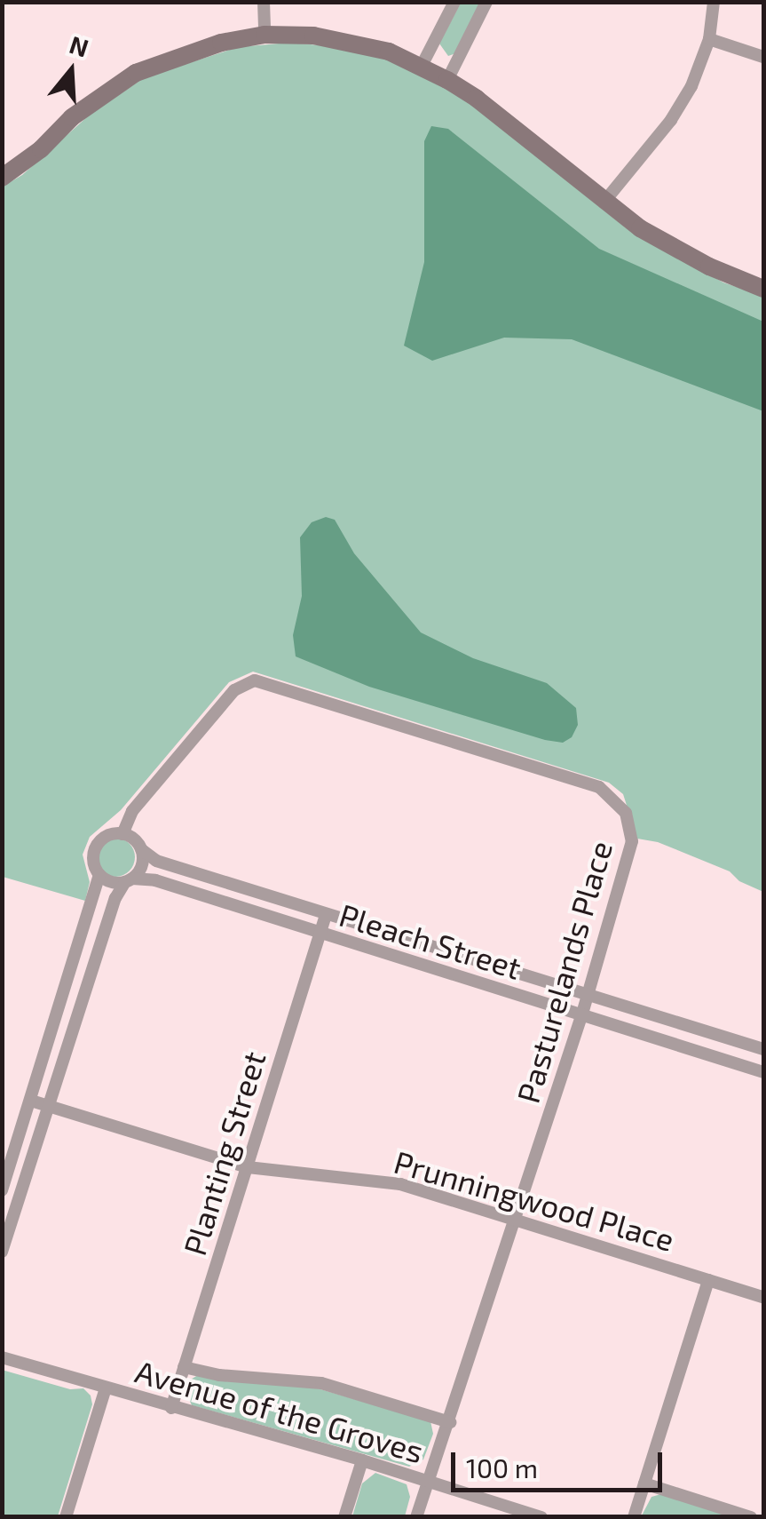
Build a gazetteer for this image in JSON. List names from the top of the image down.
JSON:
{
  "streets": {
    "street": [
      "Pleach Street",
      "Pasturelands Place",
      "Planting Street",
      "Prunningwood Place",
      "Avenue of the Groves"
    ]
  },
  "crossings": [
    ["Pleach Street", "Pasturelands Place"],
    ["Pleach Street", "Planting Street"],
    ["Pasturelands Place", "Prunningwood Place"],
    ["Pasturelands Place", "Avenue of the Groves"],
    ["Planting Street", "Prunningwood Place"],
    ["Planting Street", "Avenue of the Groves"]
  ],
  "scale_bar": "100 m",
  "north": "top"
}
